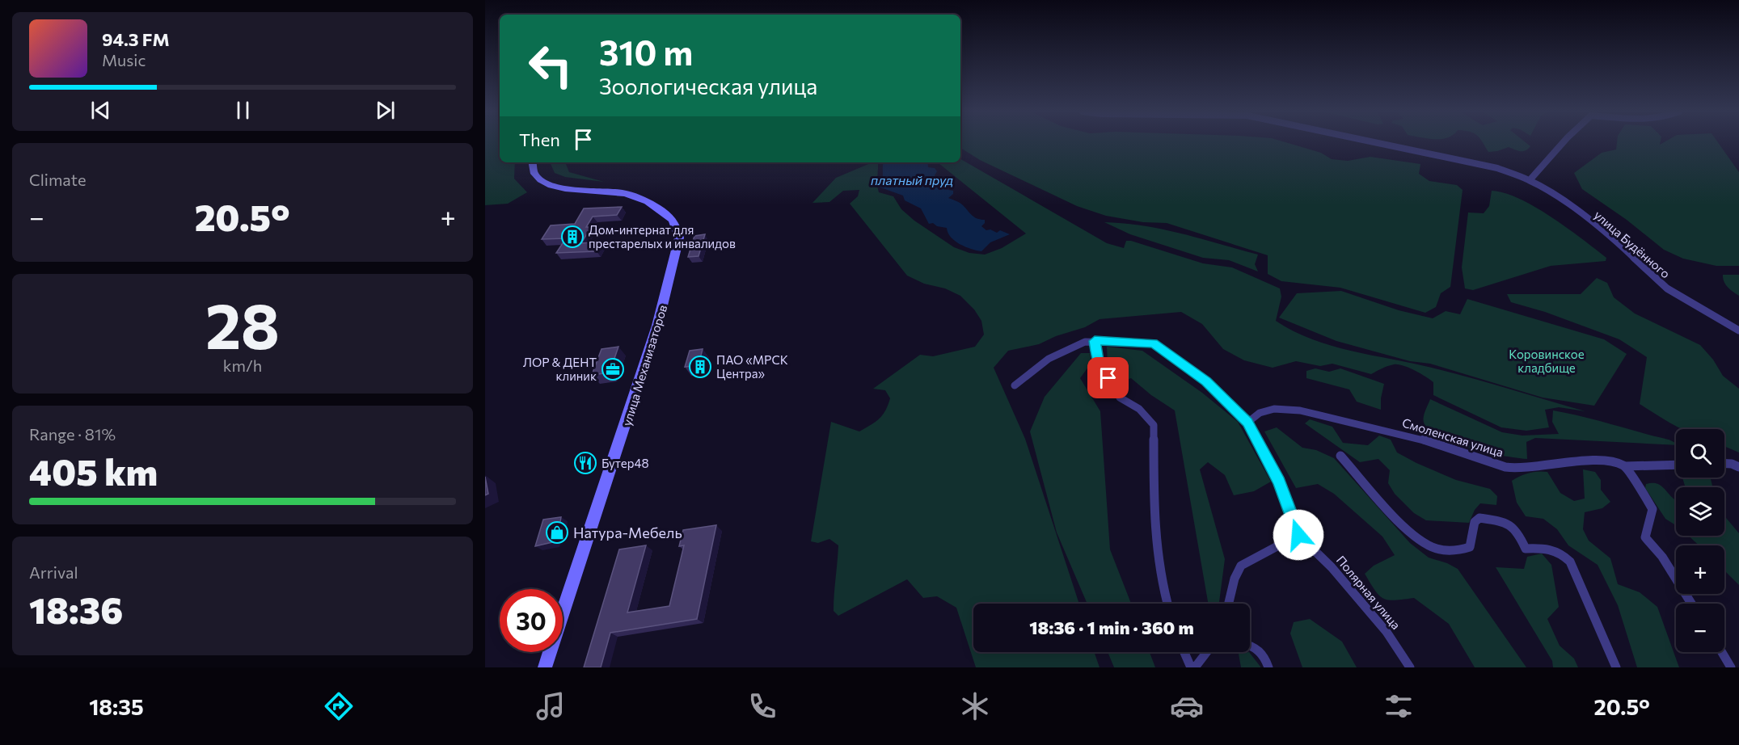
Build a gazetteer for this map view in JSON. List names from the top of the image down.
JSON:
{
  "streets": {
    "main road": ["улица Механизаторов"],
    "street": ["улица Будённого", "Смоленская улица", "Полярная улица"]
  },
  "crossings": [
    ["Смоленская улица", "Полярная улица"]
  ],
  "water": ["платный пруд"],
  "parks": ["Коровинское кладбище"],
  "places": {
    "building": ["Дом-интернат для престарелых и инвалидов", "ПАО «МРСК Центра»"],
    "office": ["ЛОР & ДЕНТ клиник"],
    "restaurant": ["Бутер48"],
    "shop": ["Натура-Мебель"]
  },
  "page": {
    "turn": ["310 m", "Зоологическая улица"],
    "song": ["94.3 FM", "Music"],
    "then": "Then",
    "tile": [
      "Climate",
      ["28", "km/h"],
      ["Range · 81%", "405 km"],
      ["Arrival", "18:36"]
    ],
    "heat": ["−", "20.5°", "+"],
    "map_buttons": ["+", "−"],
    "limit": "30",
    "trip": "18:36 · 1 min · 360 m",
    "tabs": ["18:35", "20.5°"]
  }
}
